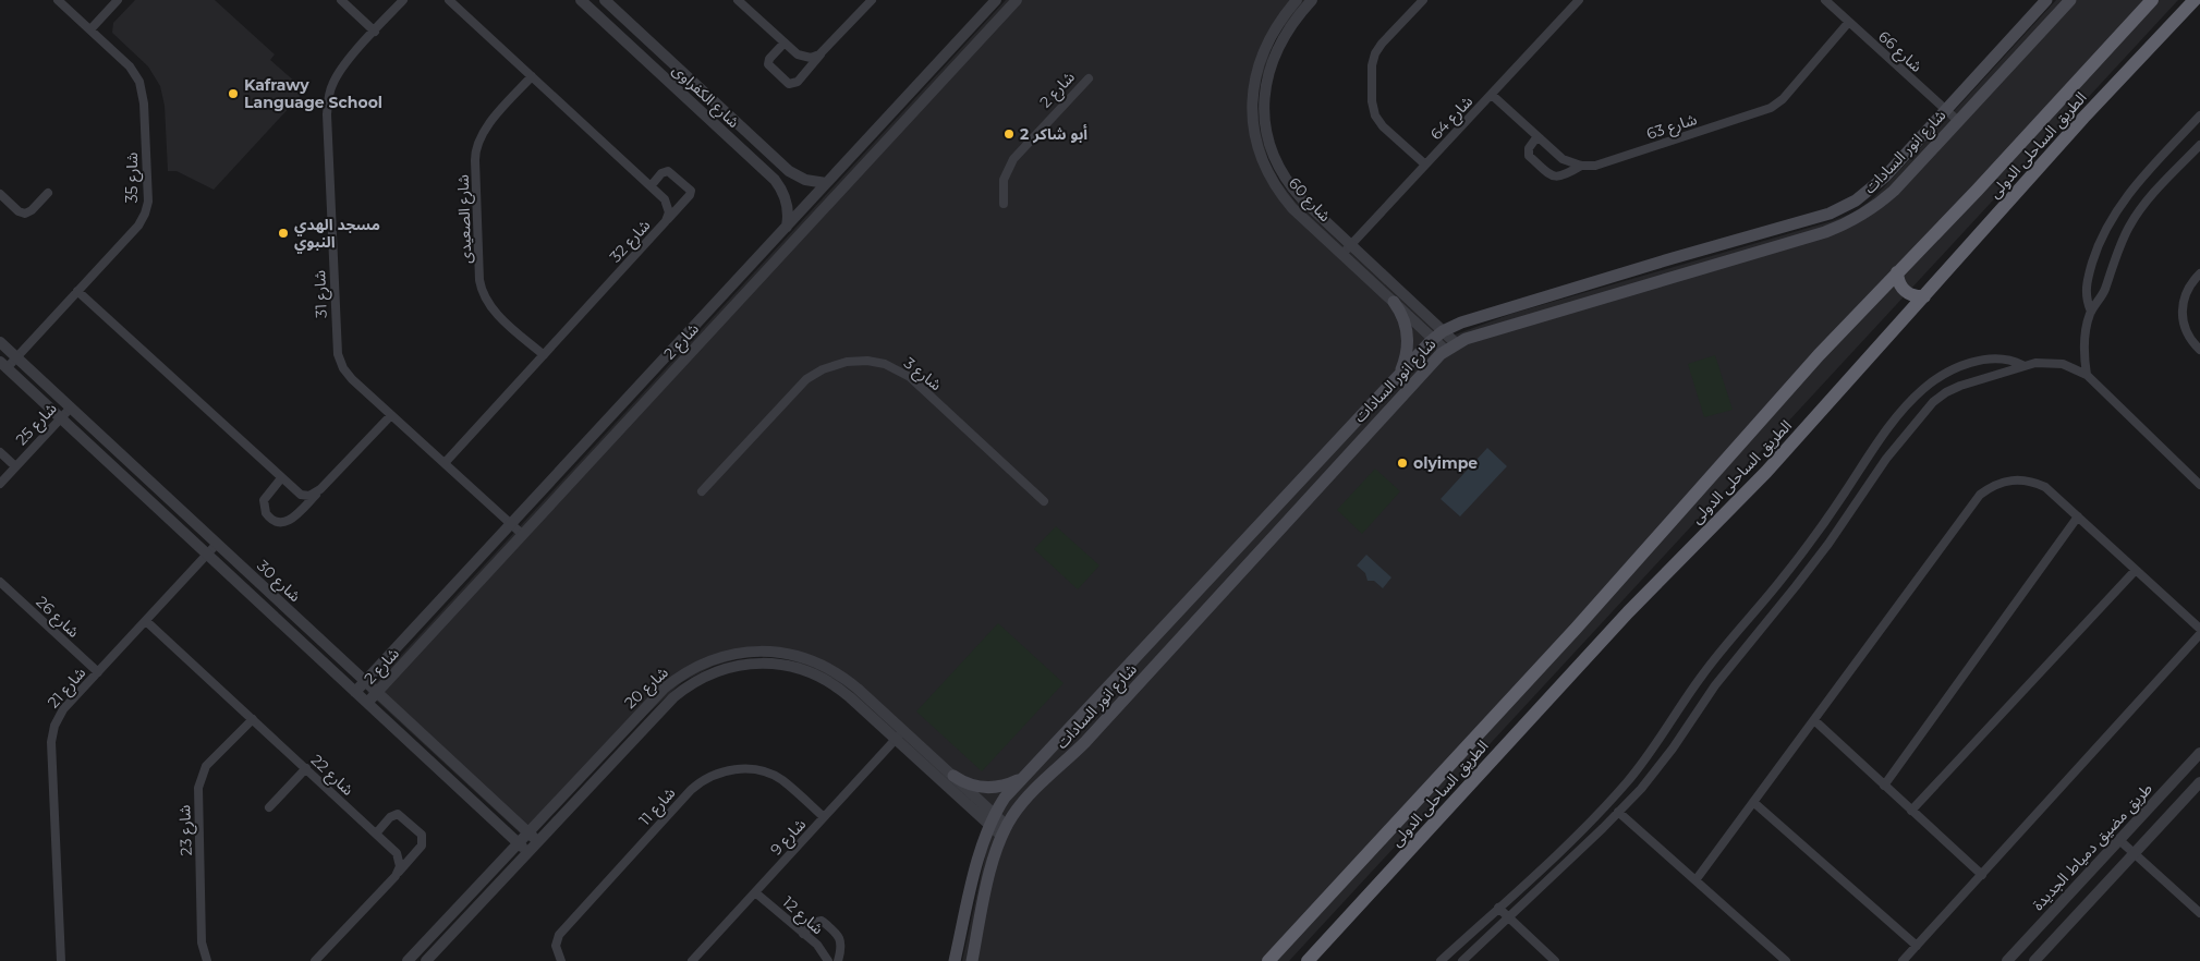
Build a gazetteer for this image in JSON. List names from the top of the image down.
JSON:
{
  "streets": {
    "highway": ["الطريق الساحلى الدولى"],
    "main road": ["شارع انور السادات"],
    "street": [
      "شارع 66",
      "شارع 2",
      "شارع الكفراوى",
      "شارع 64",
      "شارع 63",
      "شارع 35",
      "شارع 60",
      "شارع الصعيدى",
      "شارع 32",
      "شارع 31",
      "شارع 3",
      "شارع 25",
      "شارع 30",
      "شارع 26",
      "شارع 21",
      "شارع 20",
      "شارع 22",
      "شارع 11",
      "شارع 23",
      "شارع 9",
      "طريق مضيق دمياط الجديدة",
      "شارع 12"
    ]
  },
  "crossings": [
    ["شارع 66", "شارع 63"],
    ["شارع 66", "شارع انور السادات"],
    ["شارع 2", "شارع الكفراوى"],
    ["شارع 2", "شارع 31"],
    ["شارع 2", "شارع 30"],
    ["شارع 64", "شارع 60"],
    ["شارع انور السادات", "شارع 60"],
    ["شارع انور السادات", "شارع 20"],
    ["شارع 35", "شارع 30"],
    ["شارع الصعيدى", "شارع 32"],
    ["شارع 32", "شارع 31"],
    ["شارع 25", "شارع 30"],
    ["شارع 30", "شارع 21"],
    ["شارع 30", "شارع 20"],
    ["شارع 26", "شارع 21"],
    ["شارع 21", "شارع 22"],
    ["شارع 20", "شارع 9"],
    ["شارع 22", "شارع 23"],
    ["شارع 11", "شارع 9"],
    ["شارع 9", "شارع 12"]
  ],
  "places": [
    "Kafrawy Language School",
    "أبو شاكر 2",
    "مسجد الهدي النبوي",
    "olyimpe"
  ]
}
